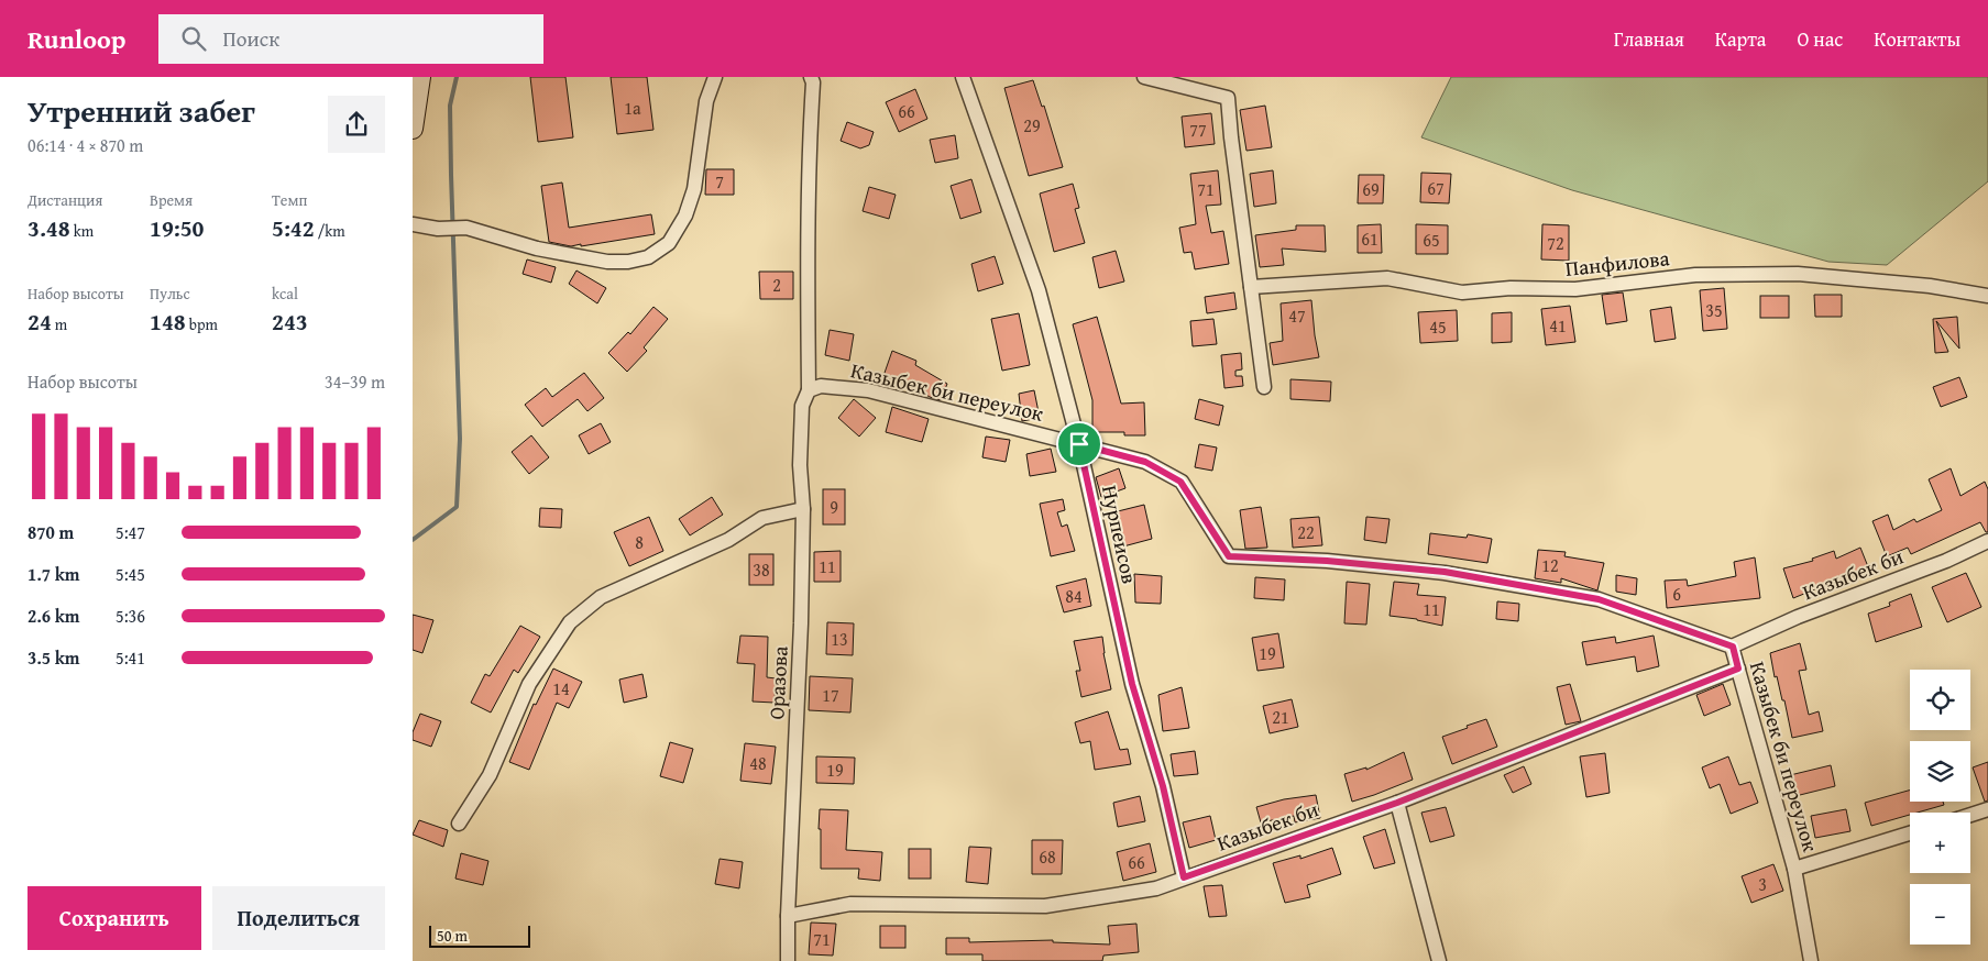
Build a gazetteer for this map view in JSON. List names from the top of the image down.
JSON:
{
  "streets": {
    "street": [
      "Панфилова",
      "Казыбек би переулок",
      "Нурпеисов",
      "Казыбек би",
      "Оразова"
    ]
  },
  "crossings": [
    ["Казыбек би переулок", "Нурпеисов"],
    ["Казыбек би переулок", "Казыбек би"],
    ["Казыбек би переулок", "Оразова"],
    ["Нурпеисов", "Казыбек би"],
    ["Казыбек би", "Оразова"]
  ],
  "house_numbers": [
    "1а",
    "66",
    "29",
    "77",
    "7",
    "67",
    "71",
    "69",
    "61",
    "65",
    "72",
    "2",
    "35",
    "47",
    "41",
    "45",
    "9",
    "22",
    "8",
    "12",
    "11",
    "38",
    "6",
    "84",
    "11",
    "13",
    "19",
    "14",
    "17",
    "21",
    "48",
    "19",
    "68",
    "66",
    "3",
    "71"
  ],
  "scale_bar": "50 m",
  "page": {
    "header": "Runloop",
    "search": "Поиск",
    "nav": [
      "Главная",
      "Карта",
      "О нас",
      "Контакты"
    ],
    "heading": ["Утренний забег", "06:14 · 4 × 870 m"],
    "stats": [
      ["Дистанция", "3.48 km"],
      ["Время", "19:50"],
      ["Темп", "5:42 /km"],
      ["Набор высоты", "24 m"],
      ["Пульс", "148 bpm"],
      ["kcal", "243"]
    ],
    "chart": ["Набор высоты", "34–39 m"],
    "list": [
      {
        "name": "870 m",
        "note": "5:47"
      },
      {
        "name": "1.7 km",
        "note": "5:45"
      },
      {
        "name": "2.6 km",
        "note": "5:36"
      },
      {
        "name": "3.5 km",
        "note": "5:41"
      }
    ],
    "map_buttons": ["+", "−"],
    "buttons": ["Сохранить", "Поделиться"],
    "scale": "50 m"
  }
}
